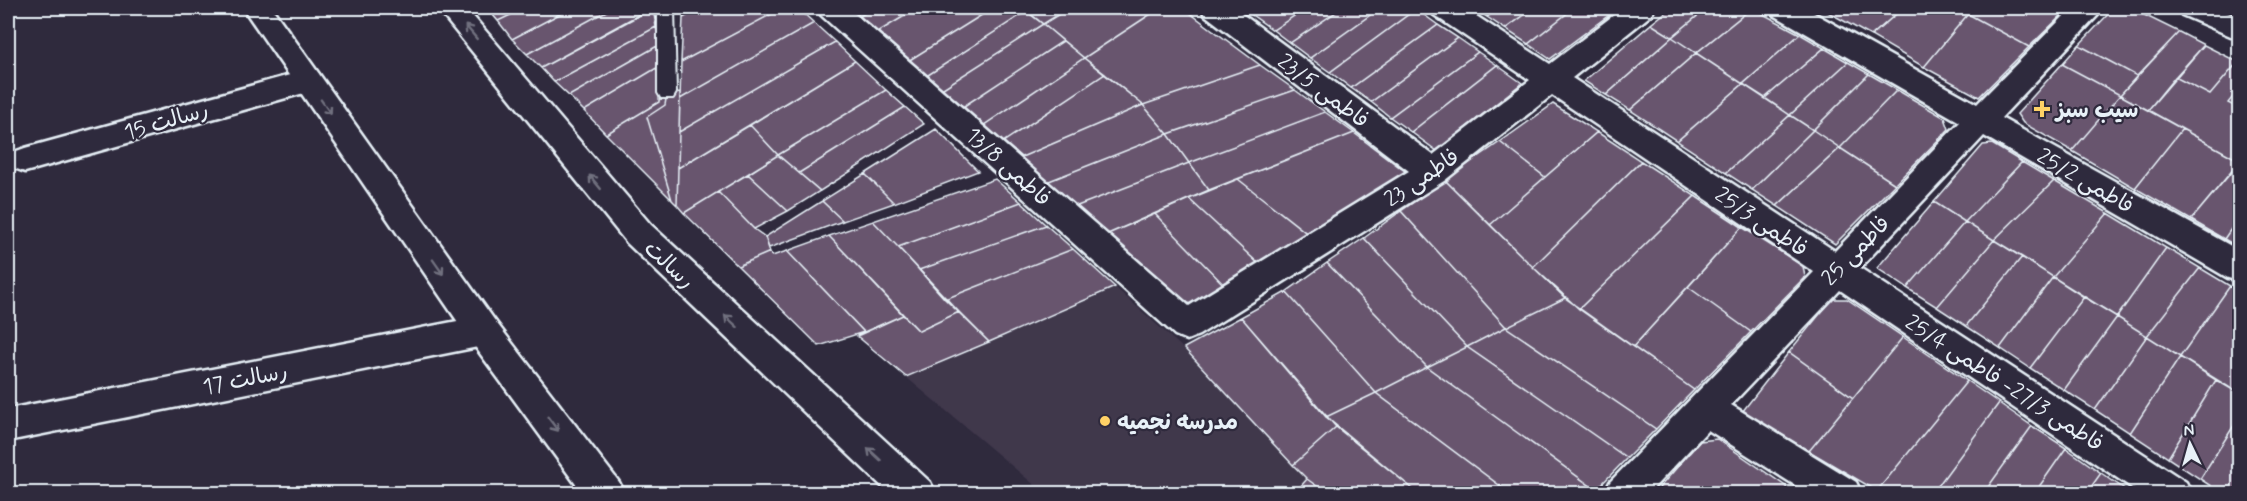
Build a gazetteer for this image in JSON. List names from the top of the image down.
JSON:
{
  "streets": {
    "street": [
      "فاطمی 23/5",
      "رسالت 15",
      "فاطمی 13/8",
      "فاطمی 23",
      "فاطمی 25/2",
      "فاطمی 25/3",
      "فاطمی 25",
      "رسالت",
      "رسالت 17",
      "فاطمی 27/3- فاطمی 25/4"
    ]
  },
  "crossings": [
    ["فاطمی 23/5", "فاطمی 23"],
    ["فاطمی 13/8", "فاطمی 23"],
    ["فاطمی 23", "فاطمی 25/3"],
    ["فاطمی 25/2", "فاطمی 25"],
    ["فاطمی 25/3", "فاطمی 25"],
    ["فاطمی 25/3", "فاطمی 27/3- فاطمی 25/4"],
    ["فاطمی 25", "فاطمی 27/3- فاطمی 25/4"]
  ],
  "places": {
    "health": ["سیب سبز"],
    "other": ["مدرسه نجمیه"]
  },
  "north": "top"
}
